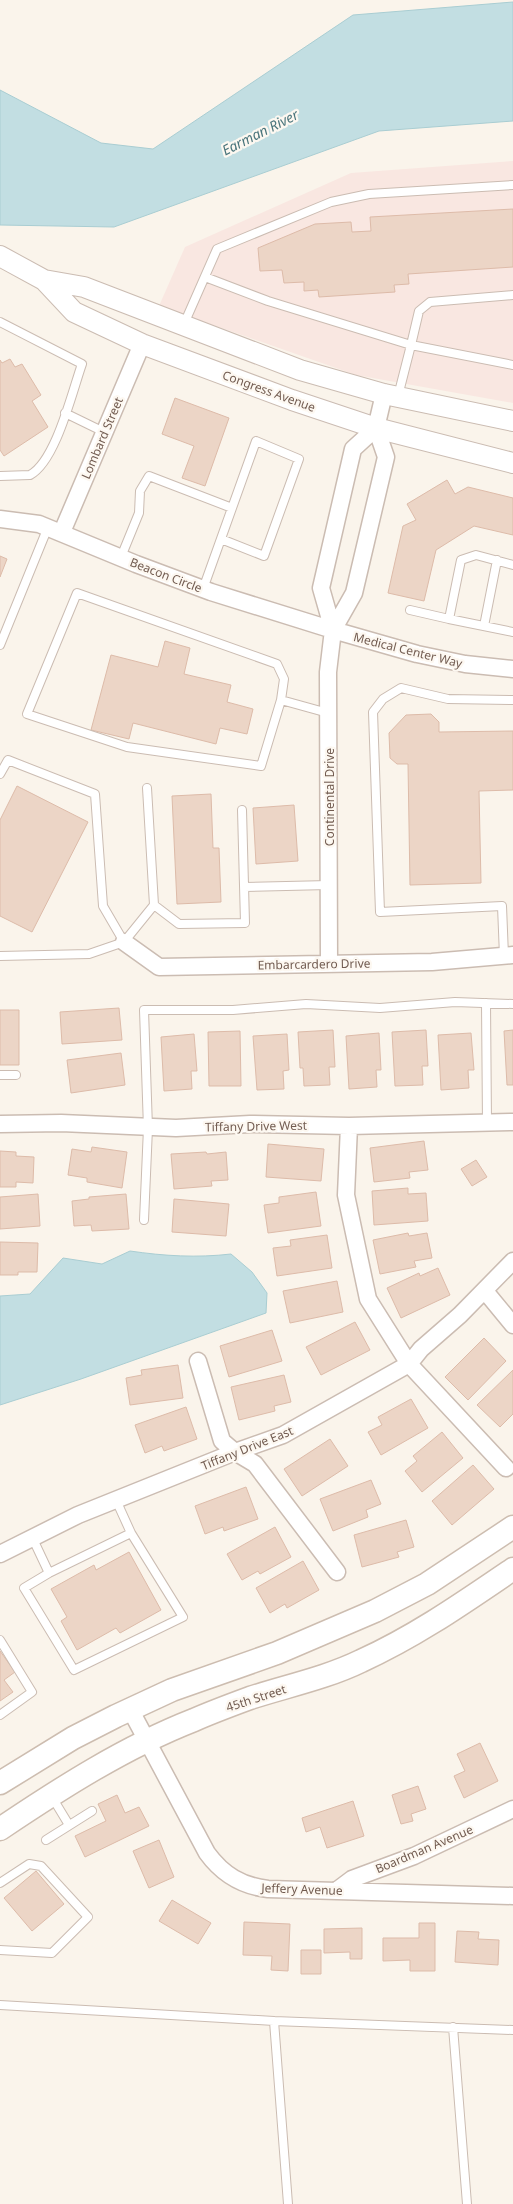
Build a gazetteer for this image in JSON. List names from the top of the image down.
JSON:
{
  "streets": {
    "main road": ["45th Street"],
    "street": [
      "Congress Avenue",
      "Lombard Street",
      "Beacon Circle",
      "Medical Center Way",
      "Continental Drive",
      "Embarcardero Drive",
      "Tiffany Drive West",
      "Tiffany Drive East",
      "Boardman Avenue",
      "Jeffery Avenue"
    ]
  },
  "crossings": [
    ["Congress Avenue", "Lombard Street"],
    ["Congress Avenue", "Continental Drive"],
    ["Lombard Street", "Beacon Circle"],
    ["Beacon Circle", "Medical Center Way"],
    ["Beacon Circle", "Continental Drive"],
    ["Medical Center Way", "Continental Drive"],
    ["Continental Drive", "Embarcardero Drive"],
    ["45th Street", "Jeffery Avenue"],
    ["Boardman Avenue", "Jeffery Avenue"]
  ],
  "water": ["Earman River"]
}
